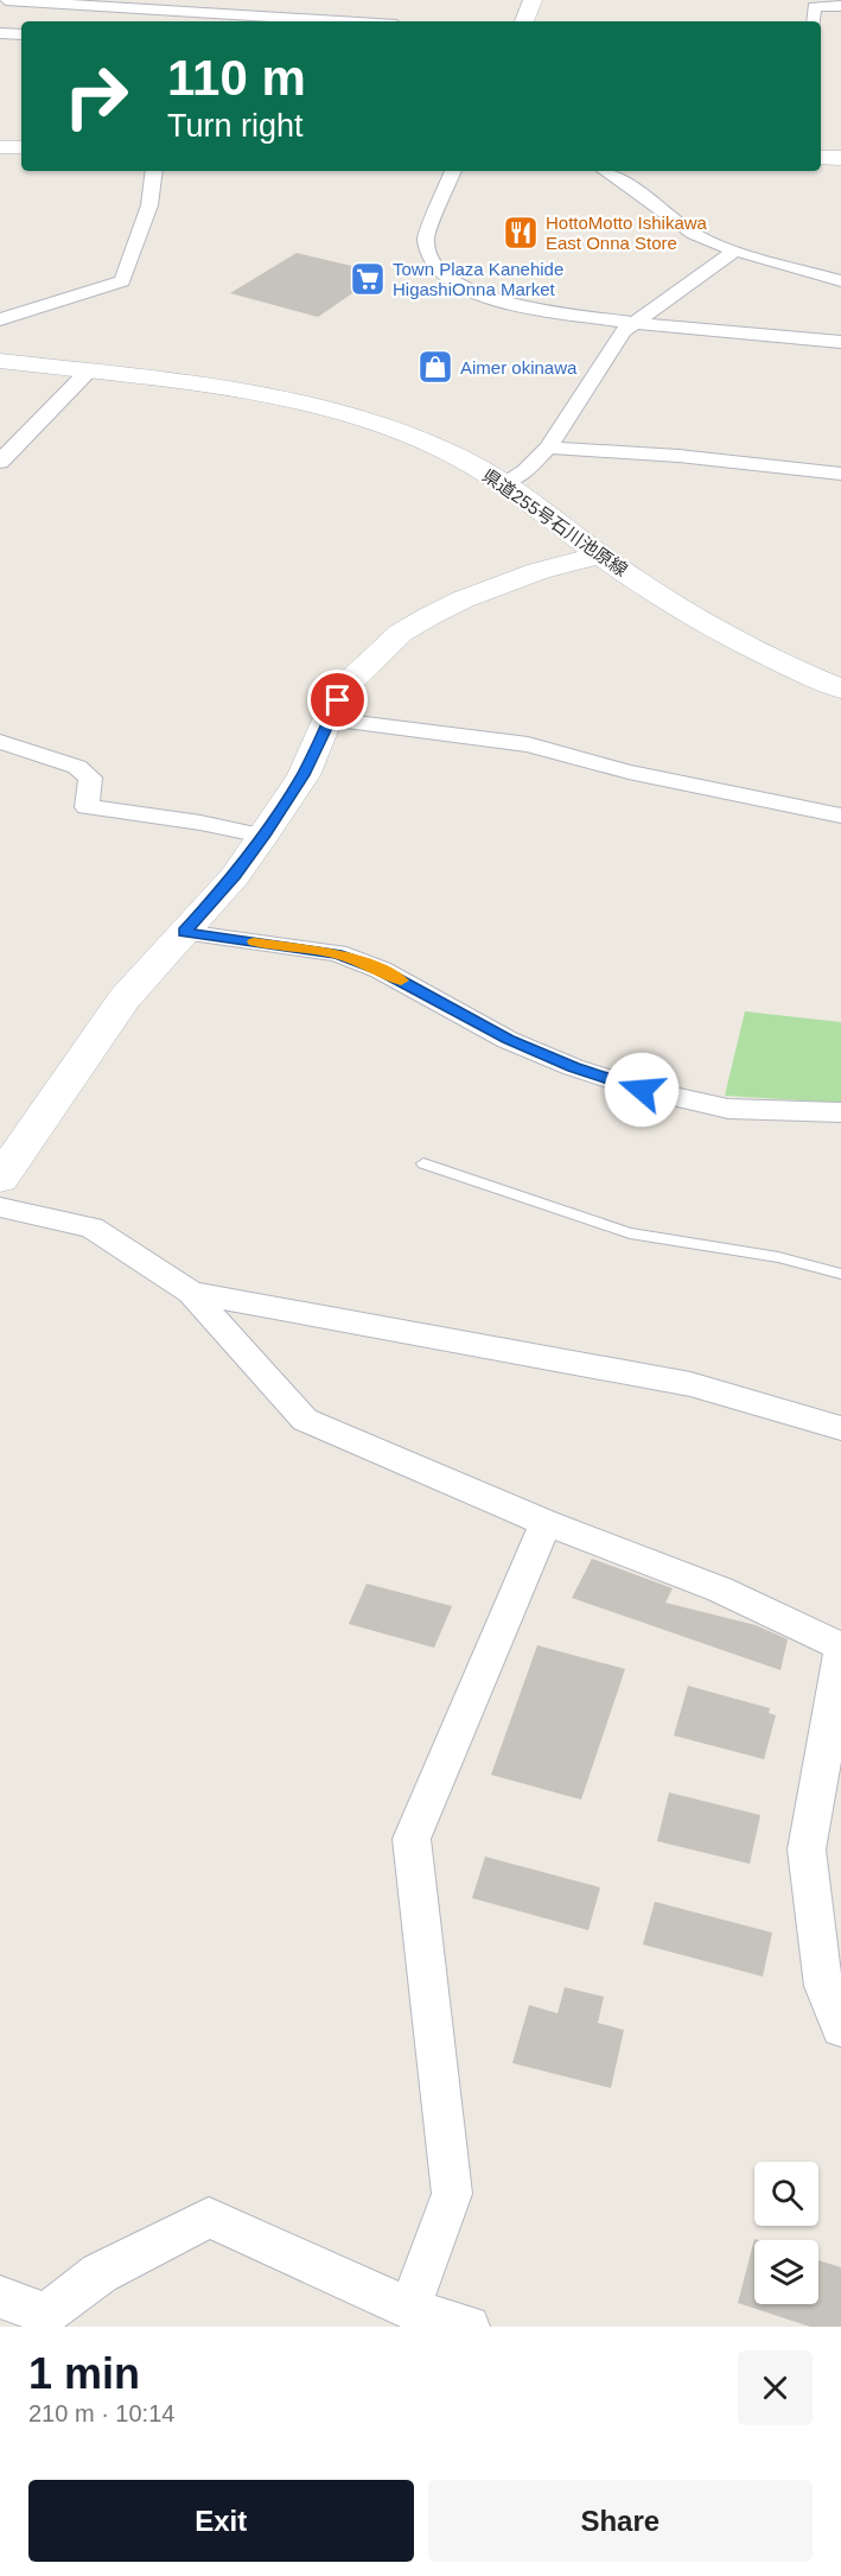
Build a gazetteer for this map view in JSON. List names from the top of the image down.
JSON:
{
  "streets": {
    "main road": ["県道255号石川池原線"]
  },
  "places": {
    "restaurant": ["HottoMotto Ishikawa East Onna Store"],
    "supermarket": ["Town Plaza Kanehide HigashiOnna Market"],
    "shop": ["Aimer okinawa"]
  },
  "page": {
    "turn": ["110 m", "Turn right"],
    "heading": ["1 min", "210 m · 10:14"],
    "buttons": ["Exit", "Share"]
  }
}
